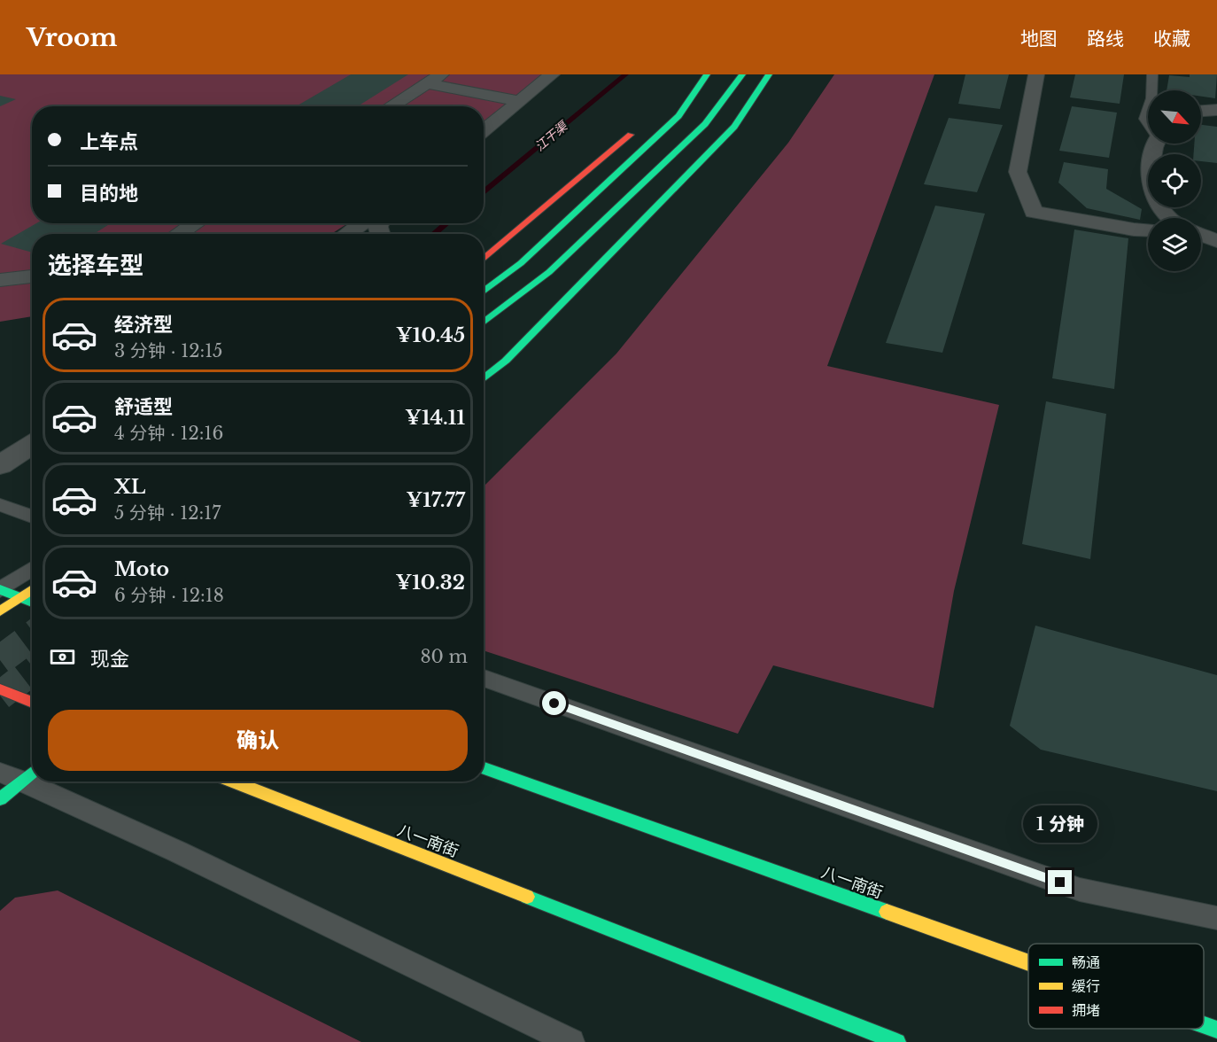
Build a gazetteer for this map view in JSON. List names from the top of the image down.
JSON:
{
  "streets": {
    "main road": ["八一南街"]
  },
  "water": ["江干渠"],
  "legend": ["畅通", "缓行", "拥堵"],
  "north": "bottom right",
  "page": {
    "header": "Vroom",
    "nav": ["地图", "路线", "收藏"],
    "banner": ["上车点", "目的地"],
    "heading": "选择车型",
    "list": [
      {
        "name": "经济型",
        "note": "3 分钟 · 12:15",
        "value": "¥10.45"
      },
      {
        "name": "舒适型",
        "note": "4 分钟 · 12:16",
        "value": "¥14.11"
      },
      {
        "name": "XL",
        "note": "5 分钟 · 12:17",
        "value": "¥17.77"
      },
      {
        "name": "Moto",
        "note": "6 分钟 · 12:18",
        "value": "¥10.32"
      }
    ],
    "pay": ["现金", "80 m"],
    "buttons": "确认",
    "bubble": "1 分钟"
  }
}
